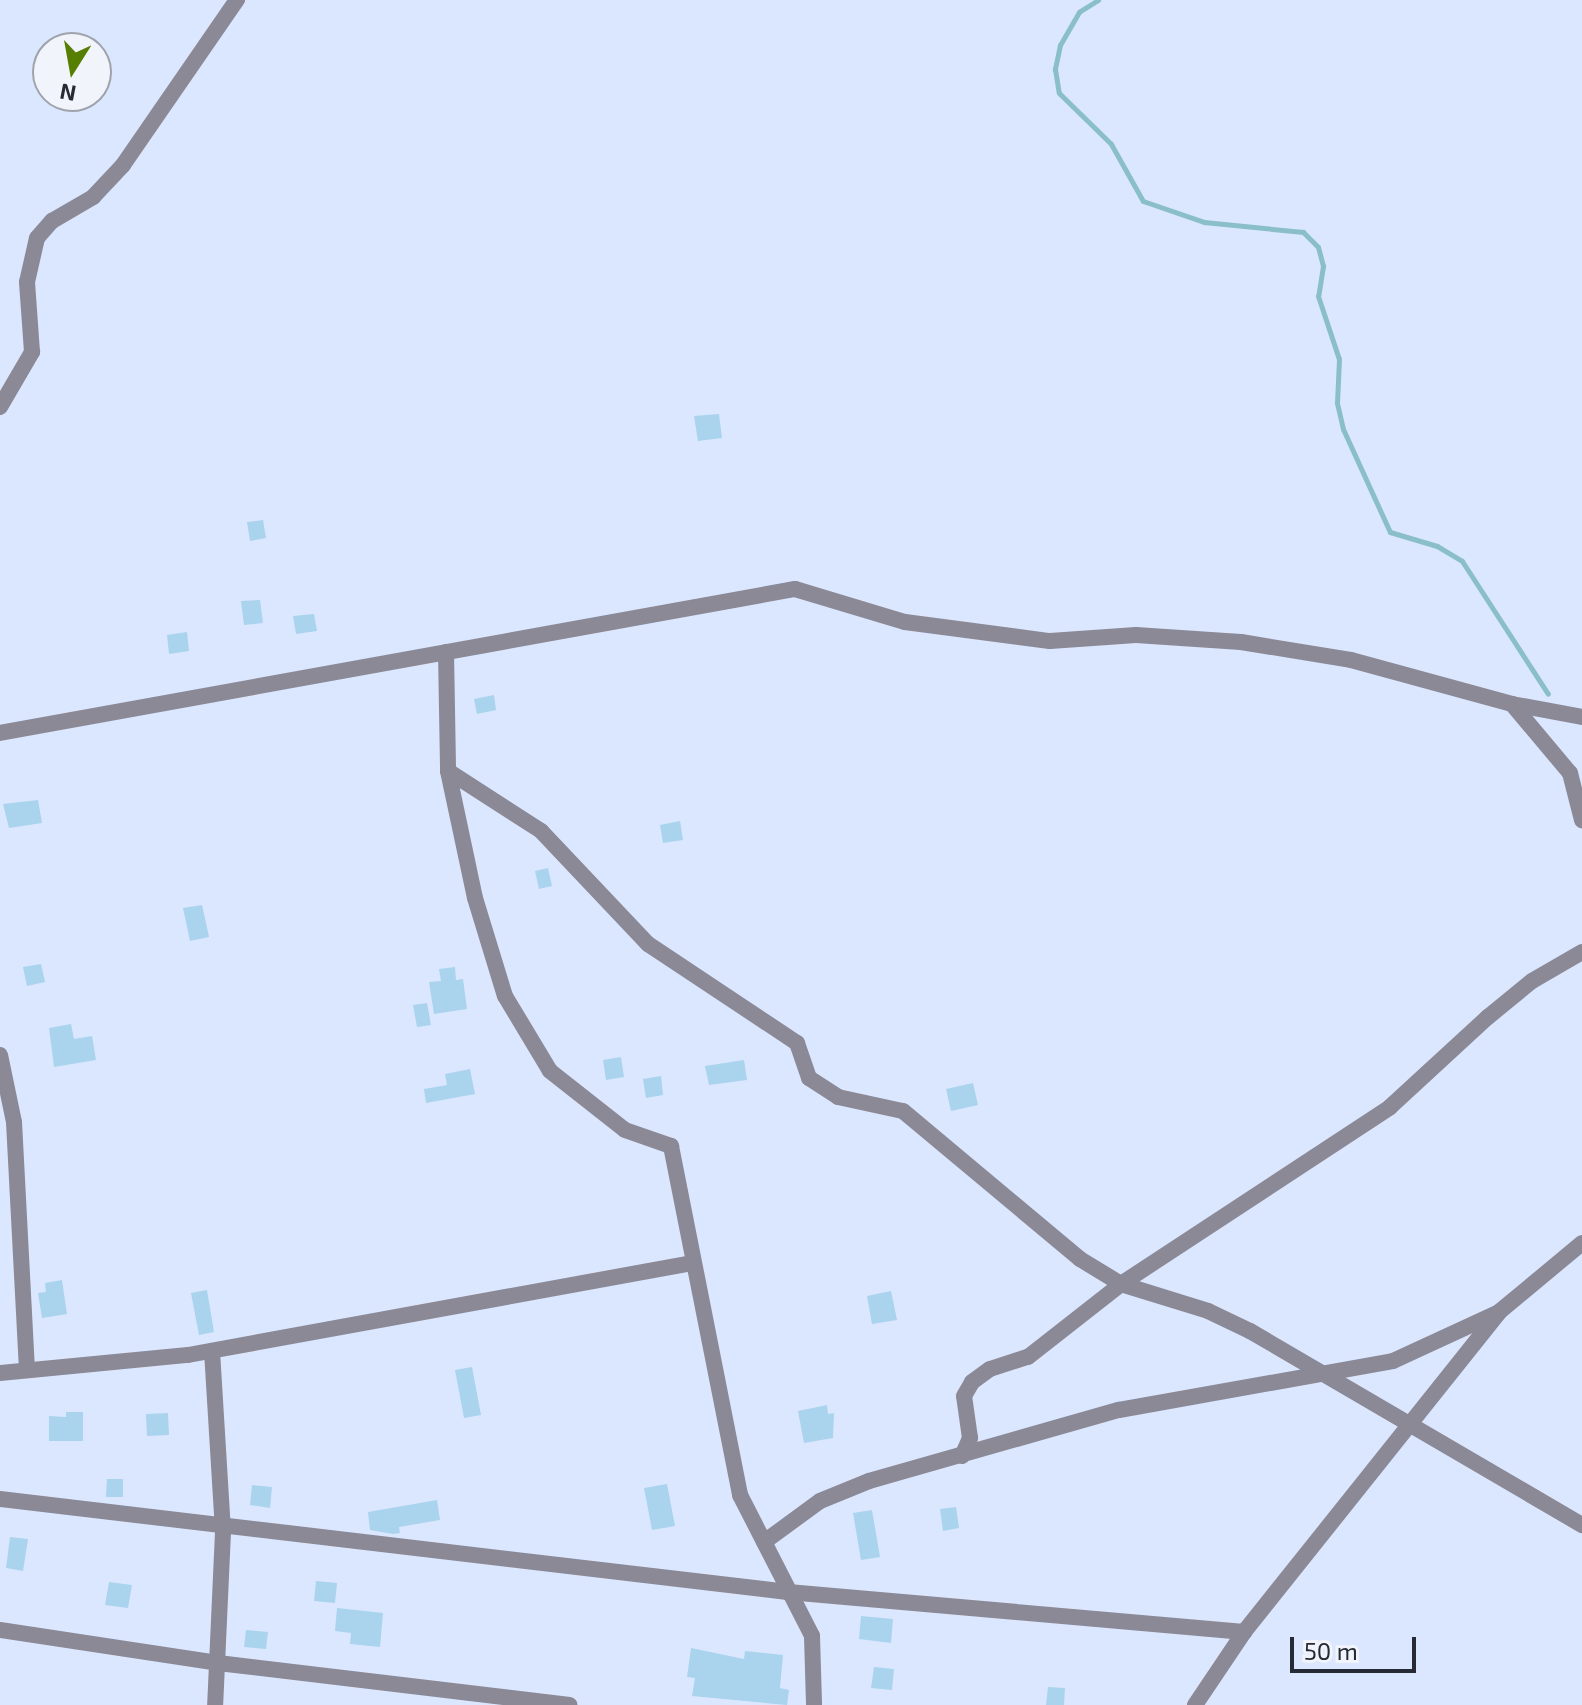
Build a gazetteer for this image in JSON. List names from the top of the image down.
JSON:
{
  "scale_bar": "50 m",
  "north": "bottom"
}
